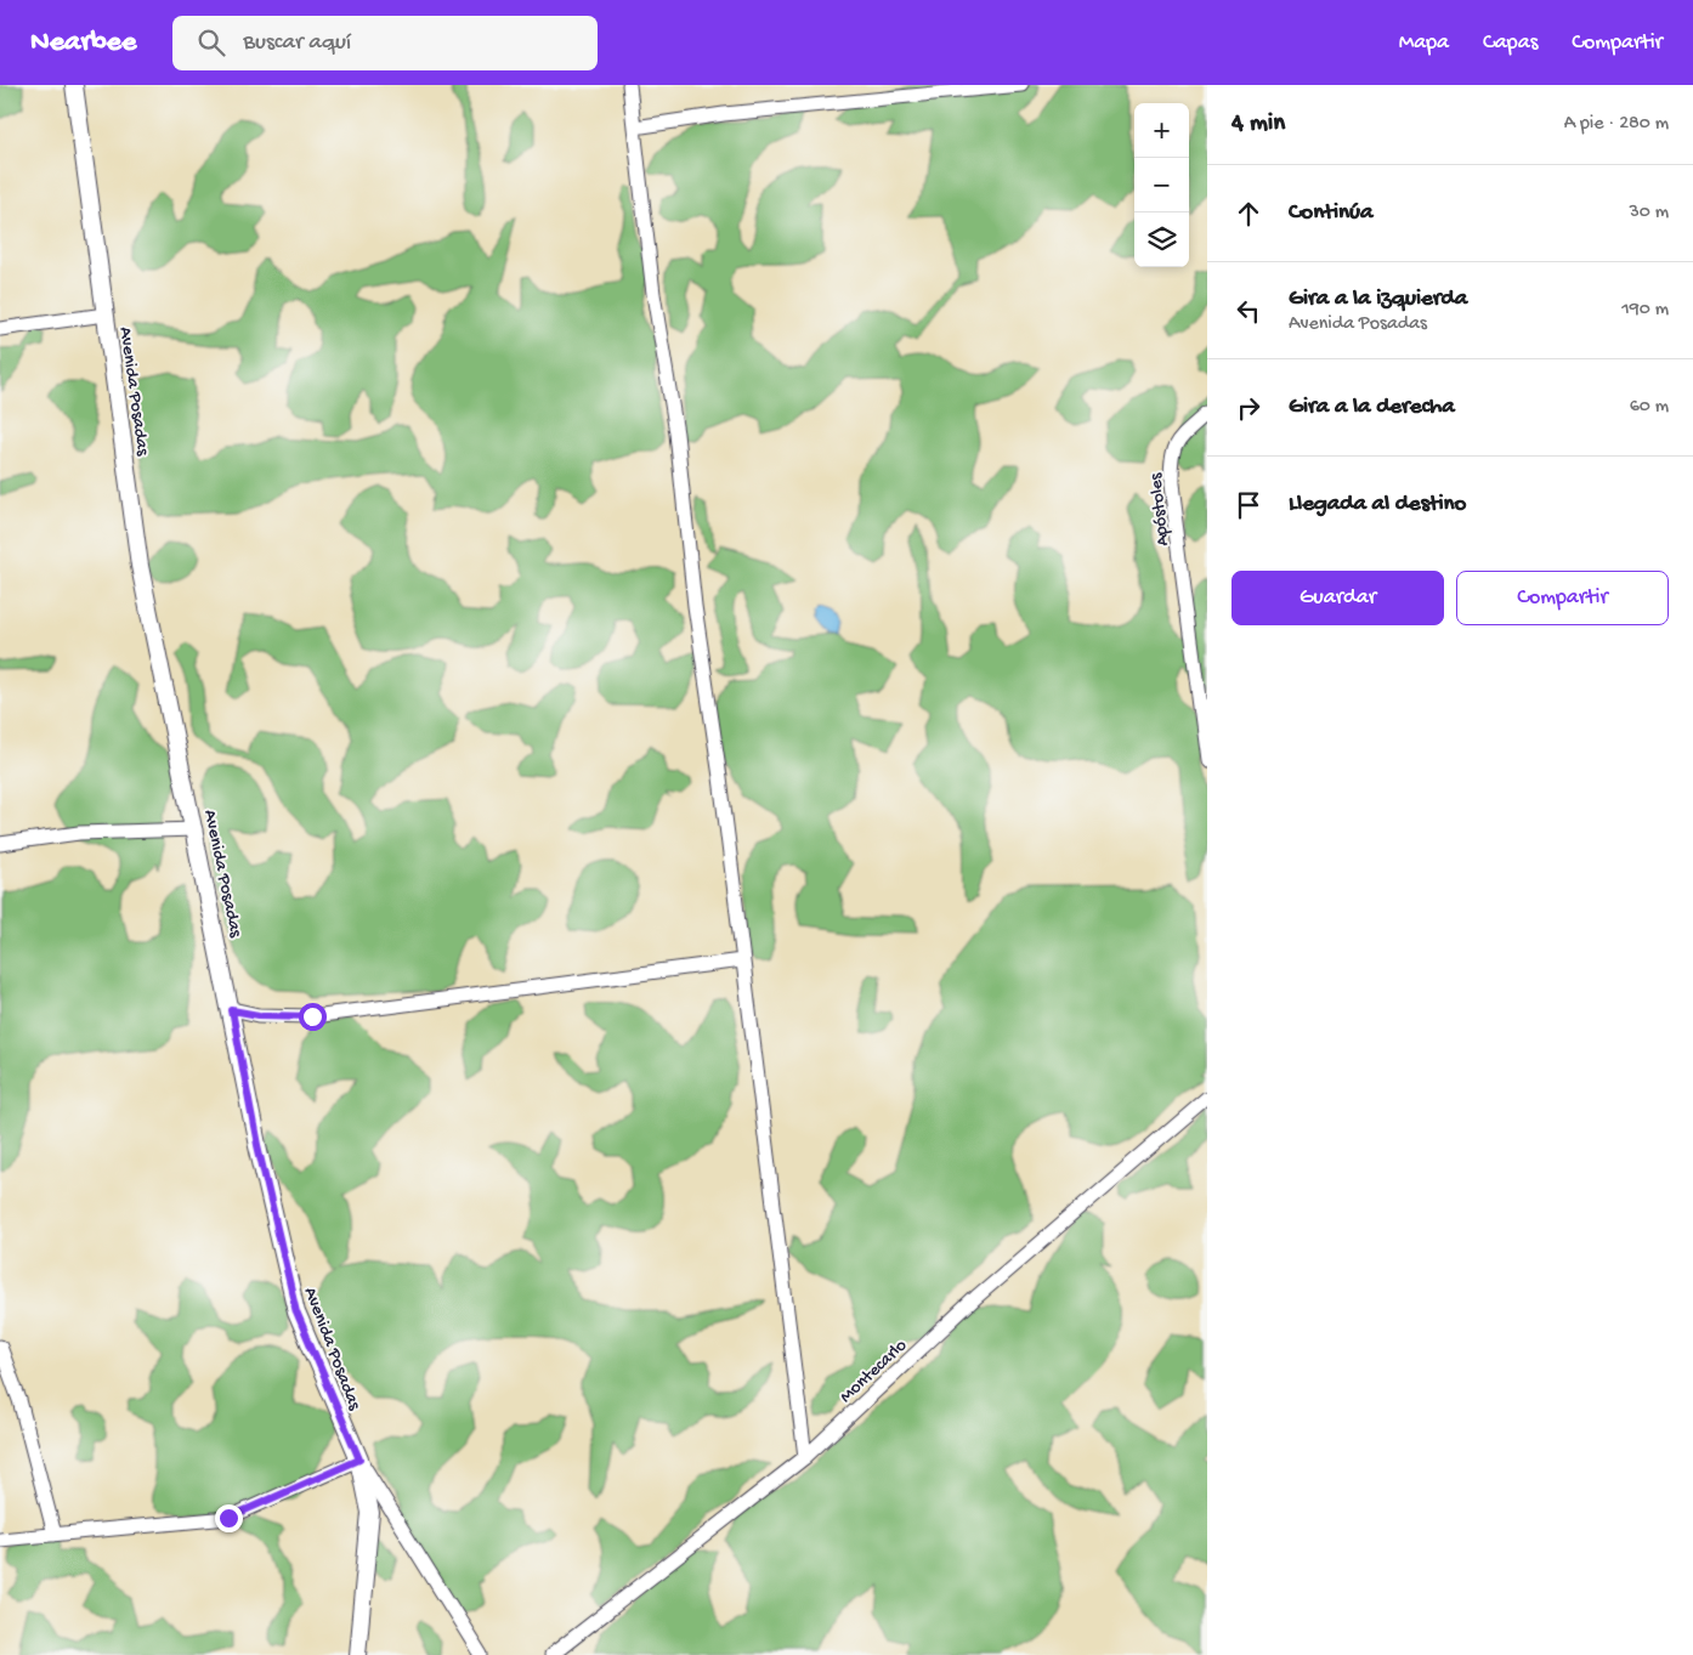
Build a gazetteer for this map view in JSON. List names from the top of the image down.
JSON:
{
  "streets": {
    "street": ["Avenida Posadas", "Apóstoles", "Montecarlo"]
  },
  "page": {
    "header": "Nearbee",
    "search": "Buscar aquí",
    "nav": ["Mapa", "Capas", "Compartir"],
    "heading": ["4 min", "A pie · 280 m"],
    "map_buttons": ["+", "−"],
    "list": [
      ["Continúa", "30 m"],
      ["Gira a la izquierda", "Avenida Posadas", "190 m"],
      ["Gira a la derecha", "60 m"],
      "Llegada al destino"
    ],
    "buttons": ["Guardar", "Compartir"]
  }
}
